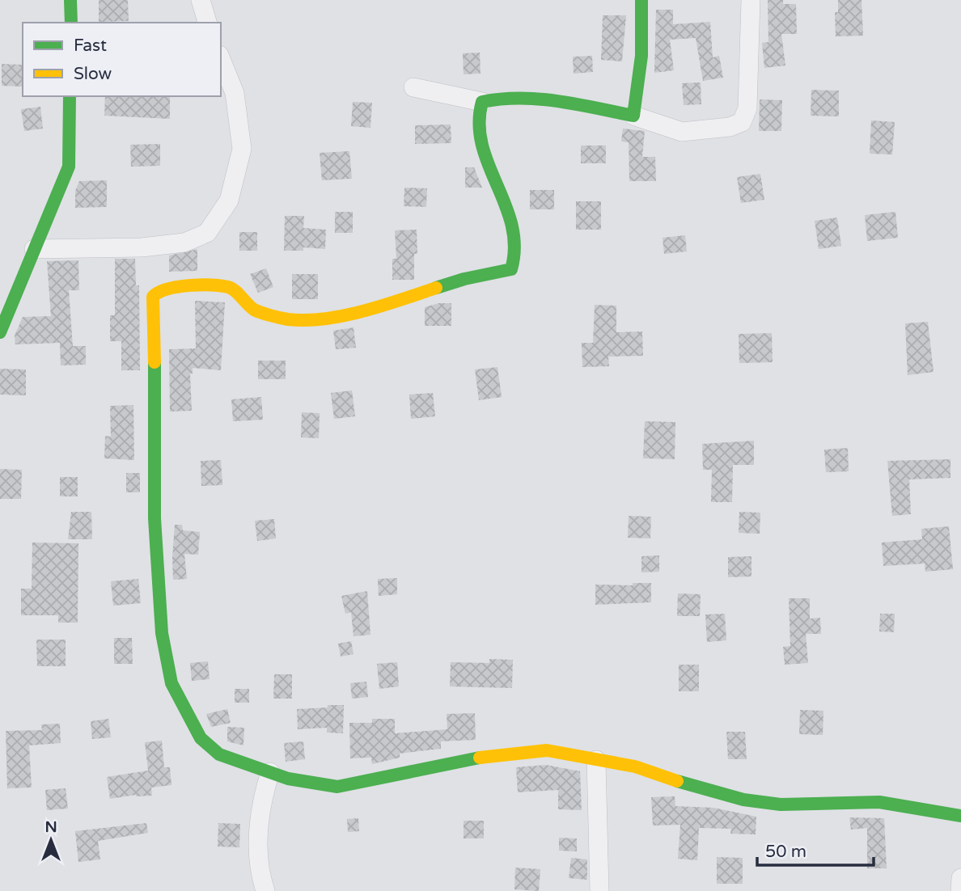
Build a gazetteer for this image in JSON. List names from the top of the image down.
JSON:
{
  "legend": ["Fast", "Slow"],
  "scale_bar": "50 m",
  "north": "top"
}
